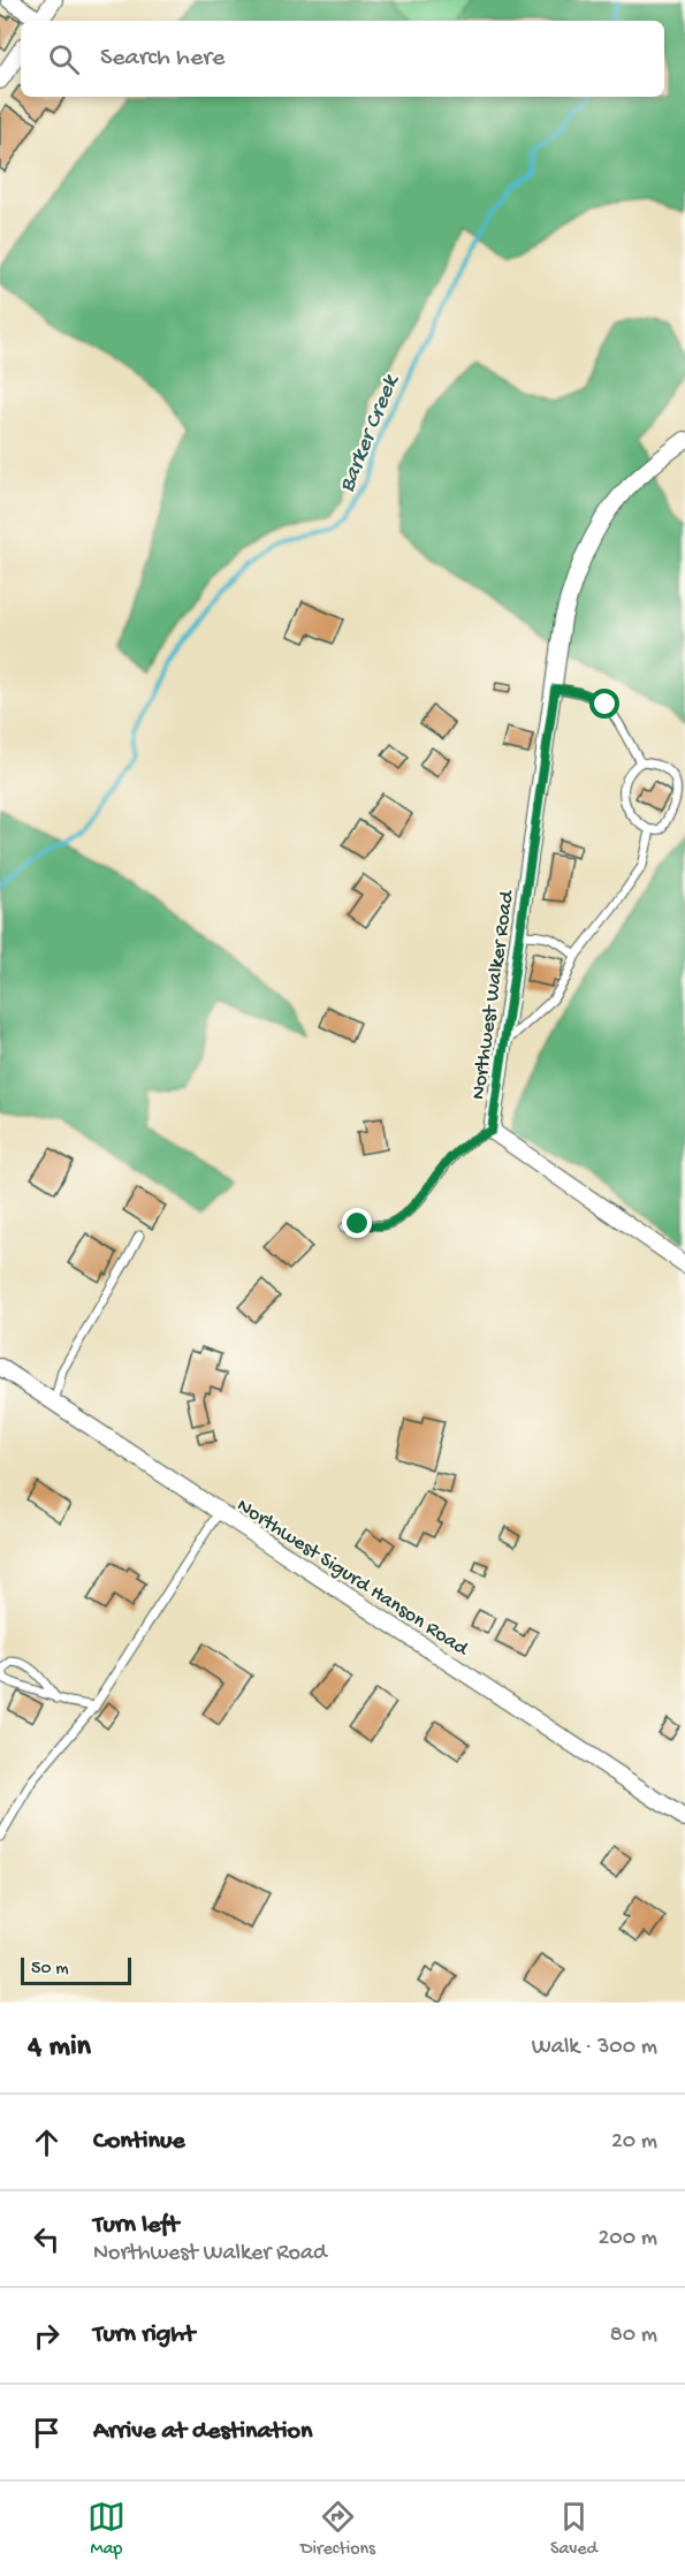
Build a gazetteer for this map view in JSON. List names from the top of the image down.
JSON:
{
  "streets": {
    "street": ["Northwest Walker Road", "Northwest Sigurd Hanson Road"]
  },
  "water": ["Barker Creek"],
  "scale_bar": "50 m",
  "page": {
    "search": "Search here",
    "scale": "50 m",
    "heading": ["4 min", "Walk · 300 m"],
    "list": [
      ["Continue", "20 m"],
      ["Turn left", "Northwest Walker Road", "200 m"],
      ["Turn right", "80 m"],
      "Arrive at destination"
    ],
    "nav": ["Map", "Directions", "Saved"]
  }
}
